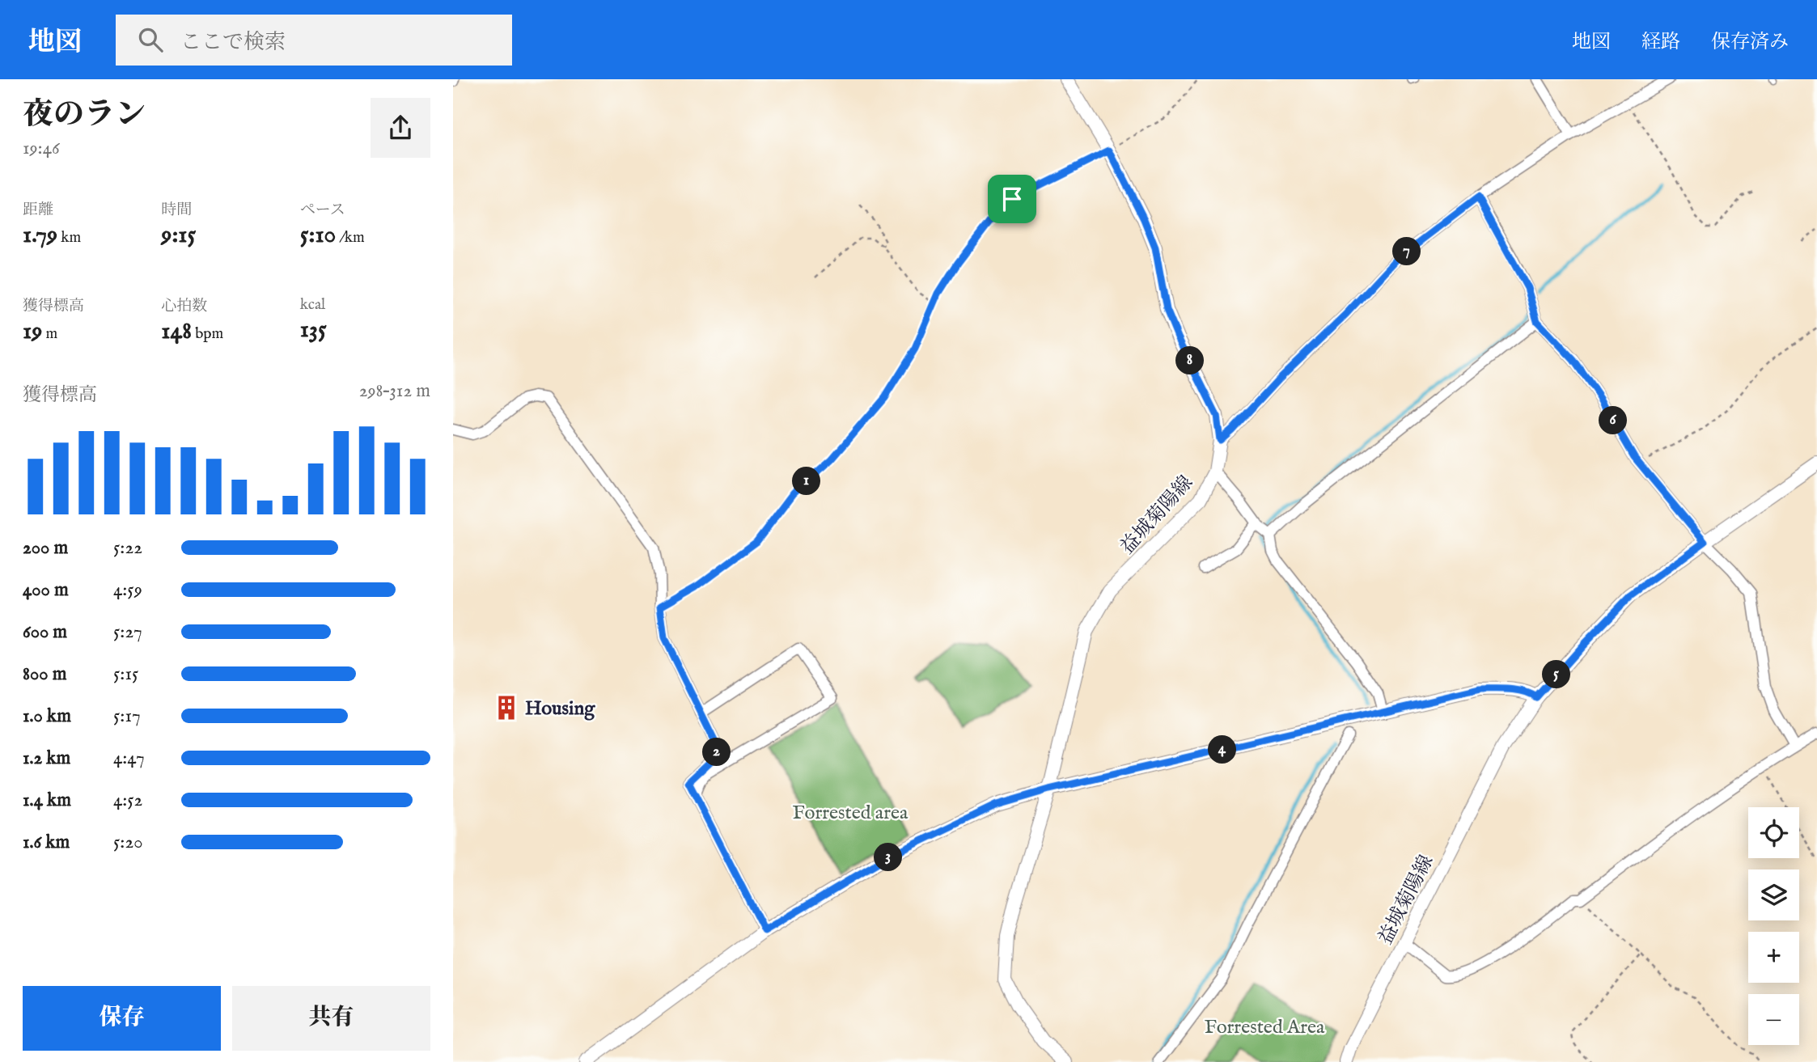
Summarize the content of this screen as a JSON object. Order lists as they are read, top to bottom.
{
  "streets": {
    "main road": ["益城菊陽線"]
  },
  "parks": ["Forrested area", "Forrested Area"],
  "places": {
    "building": ["Housing"]
  },
  "page": {
    "header": "地図",
    "search": "ここで検索",
    "nav": ["地図", "経路", "保存済み"],
    "heading": ["夜のラン", "19:46"],
    "stats": [
      ["距離", "1.79 km"],
      ["時間", "9:15"],
      ["ペース", "5:10 /km"],
      ["獲得標高", "19 m"],
      ["心拍数", "148 bpm"],
      ["kcal", "135"]
    ],
    "pins": [
      "7",
      "8",
      "6",
      "1",
      "5",
      "4",
      "2",
      "3"
    ],
    "chart": ["獲得標高", "298–312 m"],
    "list": [
      {
        "name": "200 m",
        "note": "5:22"
      },
      {
        "name": "400 m",
        "note": "4:59"
      },
      {
        "name": "600 m",
        "note": "5:27"
      },
      {
        "name": "800 m",
        "note": "5:15"
      },
      {
        "name": "1.0 km",
        "note": "5:17"
      },
      {
        "name": "1.2 km",
        "note": "4:47"
      },
      {
        "name": "1.4 km",
        "note": "4:52"
      },
      {
        "name": "1.6 km",
        "note": "5:20"
      }
    ],
    "map_buttons": ["+", "−"],
    "buttons": ["保存", "共有"]
  }
}
